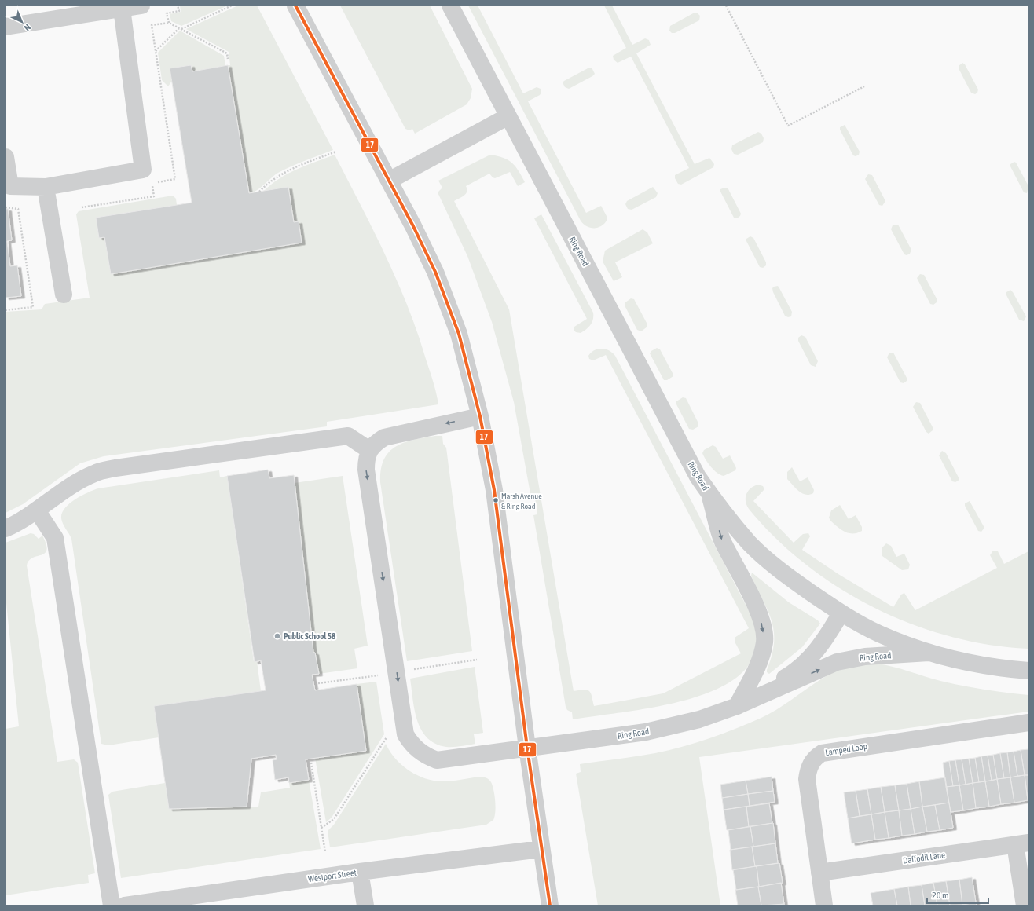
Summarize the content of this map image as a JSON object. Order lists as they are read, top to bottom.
{
  "streets": {
    "street": [
      "Ring Road",
      "Lamped Loop",
      "Daffodil Lane",
      "Westport Street"
    ]
  },
  "crossings": [
    ["Lamped Loop", "Daffodil Lane"]
  ],
  "places": ["Marsh Avenue & Ring Road", "Public School 58"],
  "lines": ["transit line 17"],
  "scale_bar": "20 m",
  "north": "bottom right"
}
